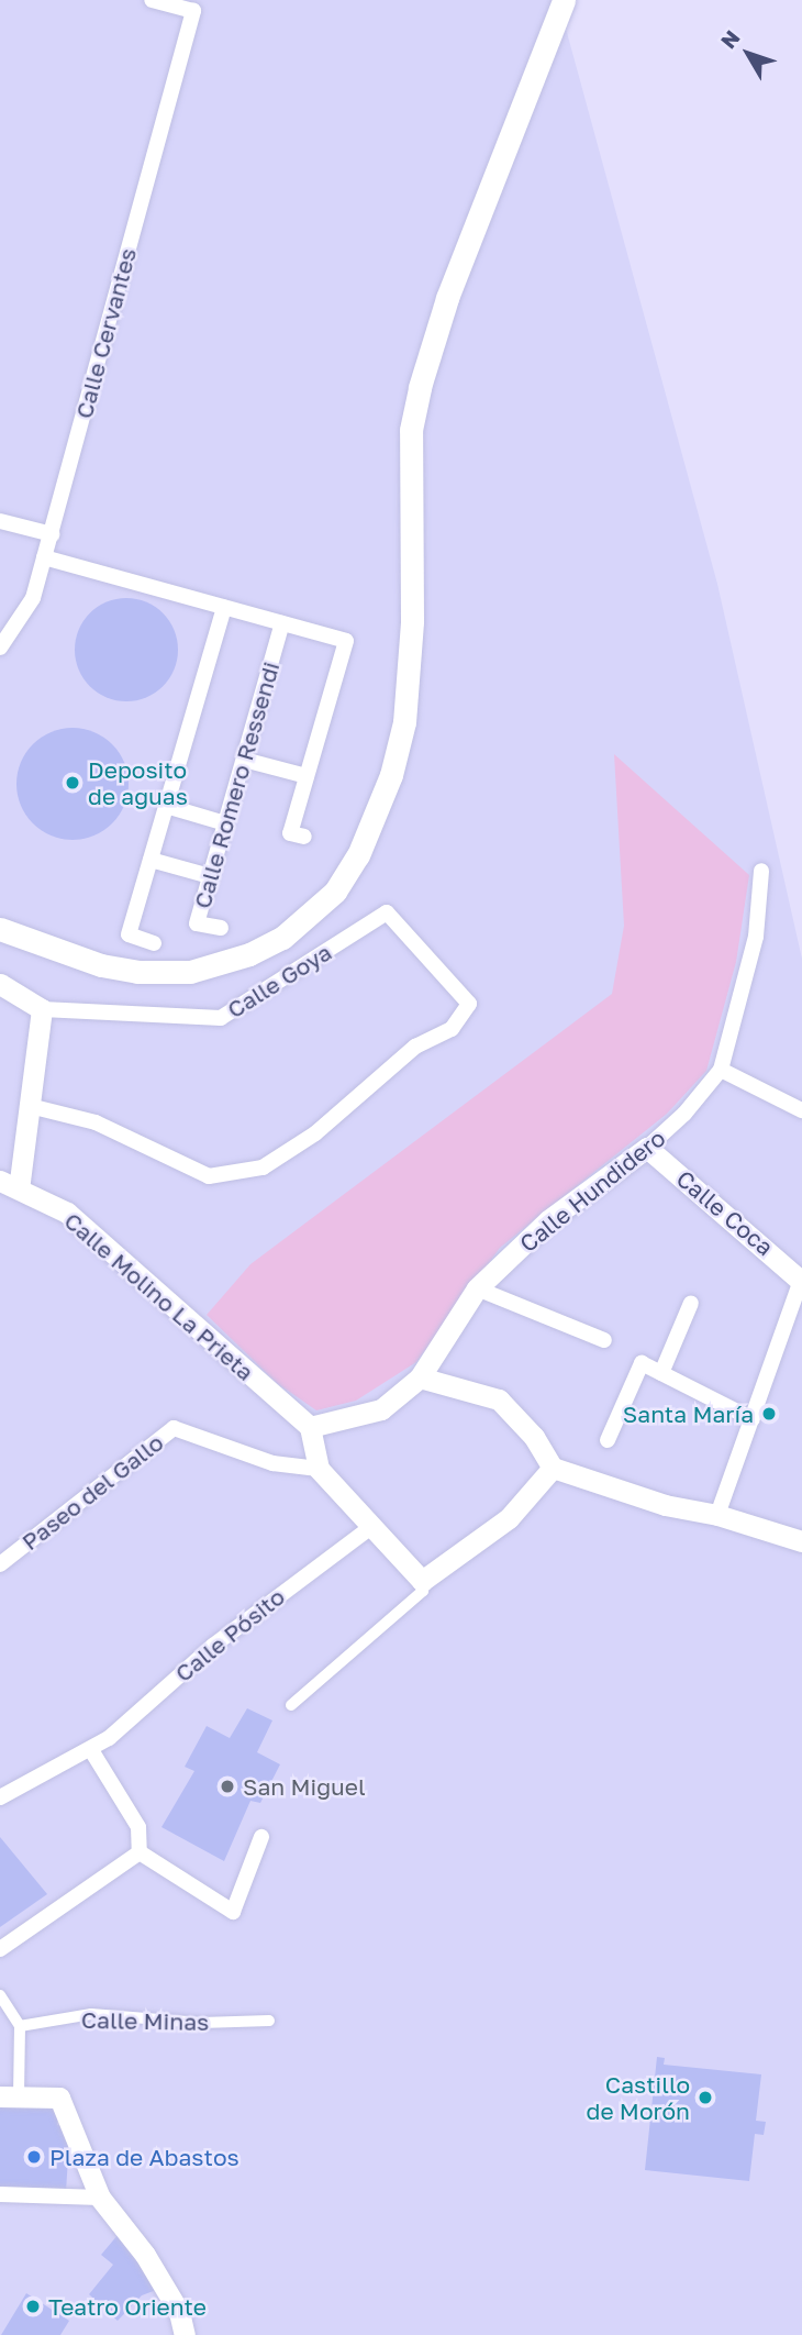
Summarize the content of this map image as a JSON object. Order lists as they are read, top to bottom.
{
  "streets": {
    "street": [
      "Calle Cervantes",
      "Calle Romero Ressendi",
      "Calle Goya",
      "Calle Hundidero",
      "Calle Coca",
      "Calle Molino La Prieta",
      "Paseo del Gallo",
      "Calle Pósito",
      "Calle Minas"
    ]
  },
  "crossings": [
    ["Calle Hundidero", "Calle Coca"],
    ["Calle Hundidero", "Calle Molino La Prieta"]
  ],
  "places": [
    "Deposito de aguas",
    "Santa María",
    "San Miguel",
    "Castillo de Morón",
    "Plaza de Abastos",
    "Teatro Oriente"
  ],
  "north": "top left"
}
